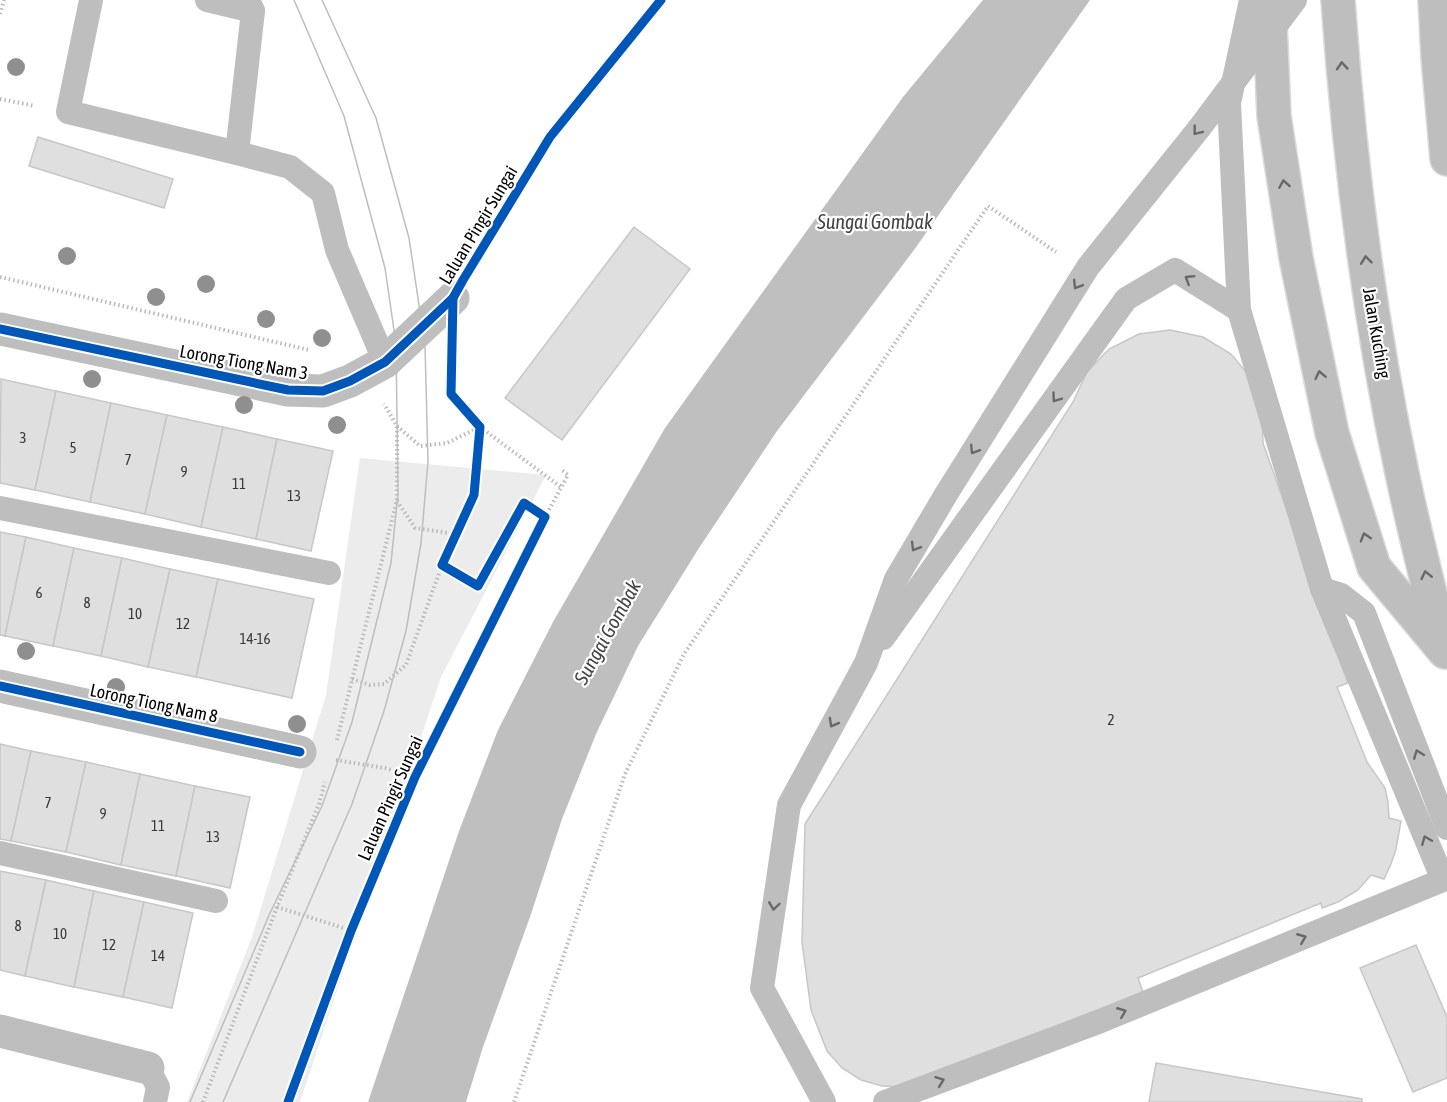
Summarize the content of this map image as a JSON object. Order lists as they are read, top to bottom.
{
  "streets": {
    "main road": ["Jalan Kuching", "Lorong Tiong Nam 3", "Lorong Tiong Nam 8"],
    "cycle path": ["Laluan Pingir Sungai"]
  },
  "crossings": [
    ["Laluan Pingir Sungai", "Lorong Tiong Nam 3"]
  ],
  "water": ["Sungai Gombak"],
  "house_numbers": [
    "3",
    "5",
    "7",
    "9",
    "11",
    "13",
    "6",
    "8",
    "10",
    "12",
    "14-16",
    "2",
    "7",
    "9",
    "11",
    "13",
    "8",
    "10",
    "12",
    "14"
  ]
}
